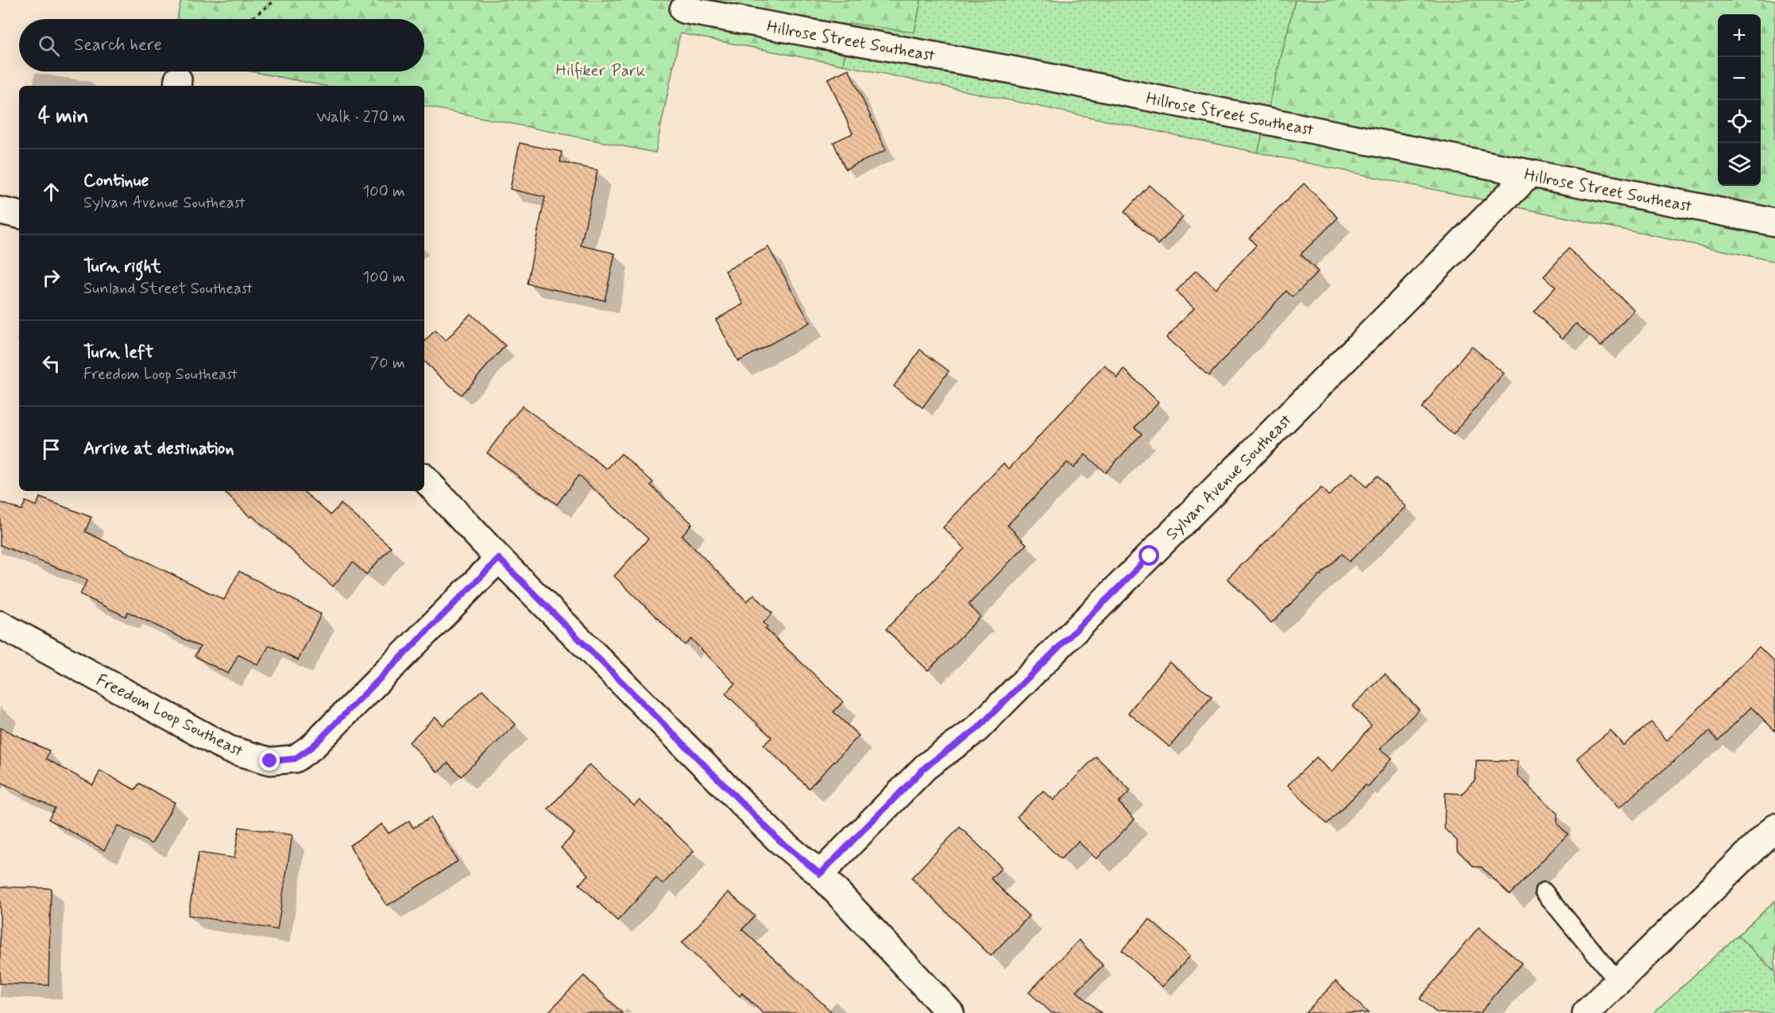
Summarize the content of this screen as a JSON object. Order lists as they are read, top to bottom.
{
  "streets": {
    "street": ["Hillrose Street Southeast", "Sylvan Avenue Southeast", "Freedom Loop Southeast"]
  },
  "crossings": [
    ["Hillrose Street Southeast", "Sylvan Avenue Southeast"]
  ],
  "parks": ["Hilfiker Park"],
  "page": {
    "map_buttons": ["+", "−"],
    "search": "Search here",
    "heading": ["4 min", "Walk · 270 m"],
    "list": [
      ["Continue", "Sylvan Avenue Southeast", "100 m"],
      ["Turn right", "Sunland Street Southeast", "100 m"],
      ["Turn left", "Freedom Loop Southeast", "70 m"],
      "Arrive at destination"
    ]
  }
}
